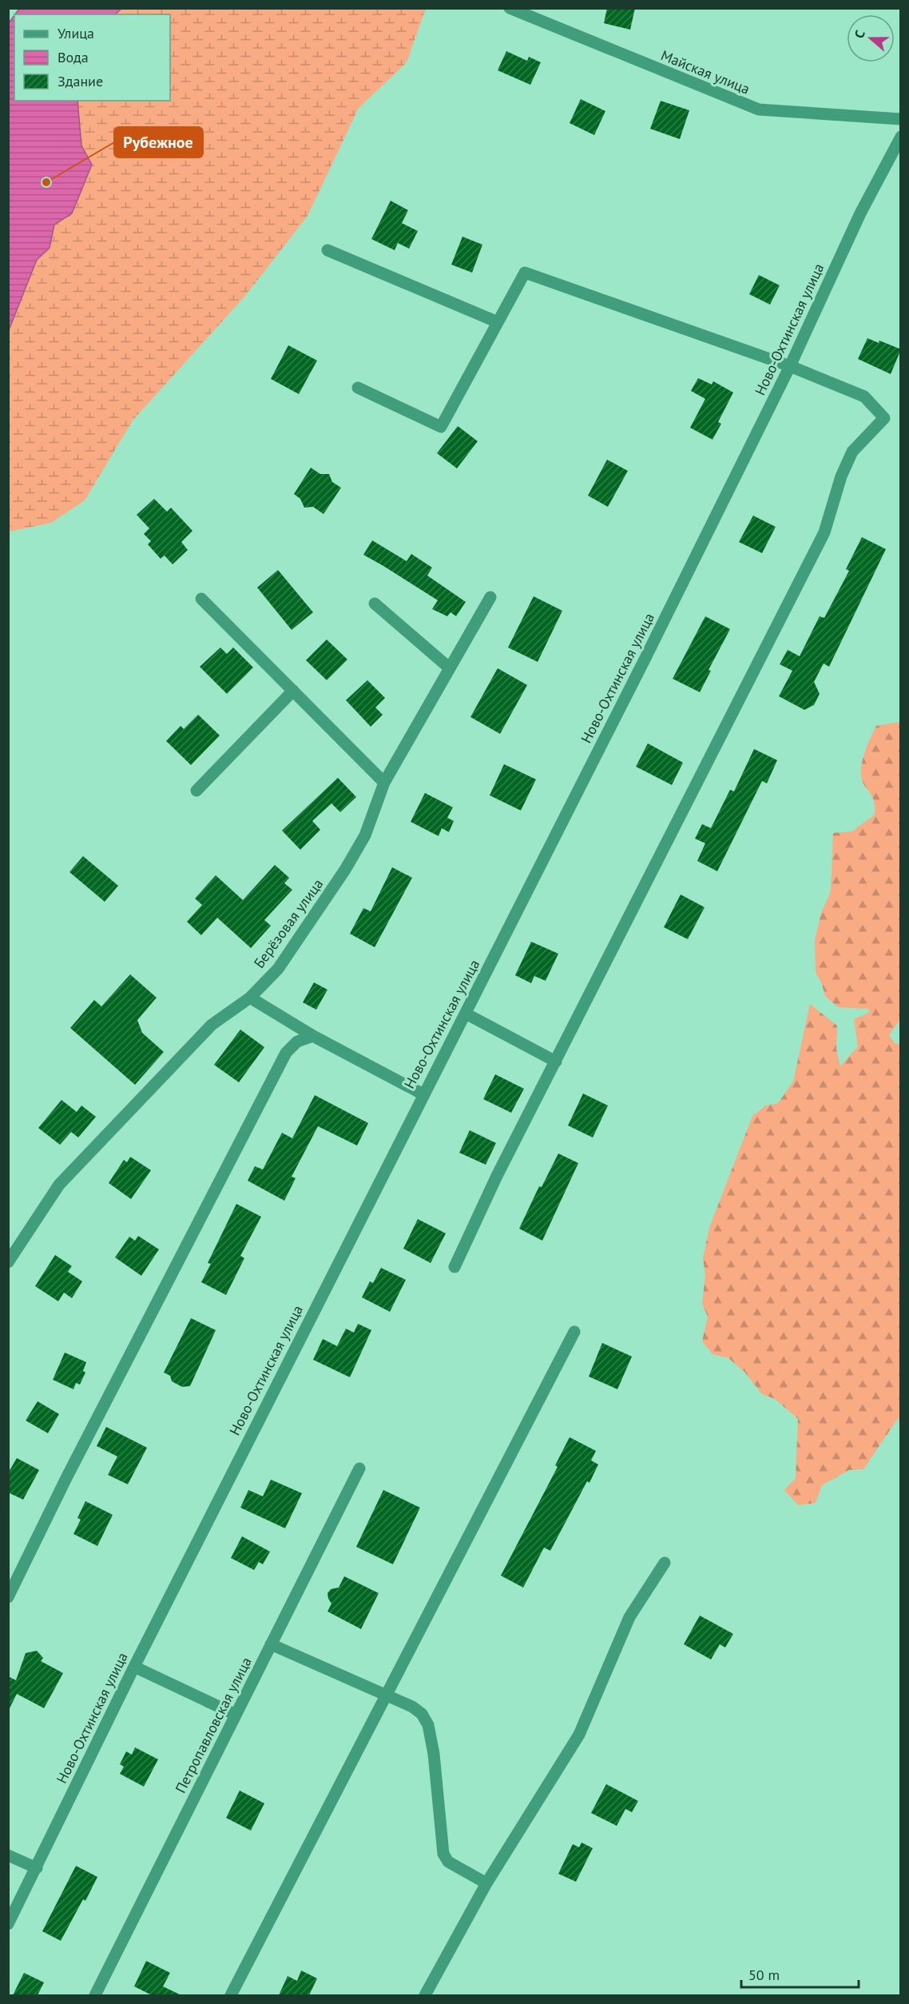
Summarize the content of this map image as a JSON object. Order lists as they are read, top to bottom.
{
  "streets": {
    "street": [
      "Майская улица",
      "Ново-Охтинская улица",
      "Берёзовая улица",
      "Петропавловская улица"
    ]
  },
  "places": ["Рубежное"],
  "legend": ["Улица", "Вода", "Здание"],
  "scale_bar": "50 m",
  "north": "left"
}
